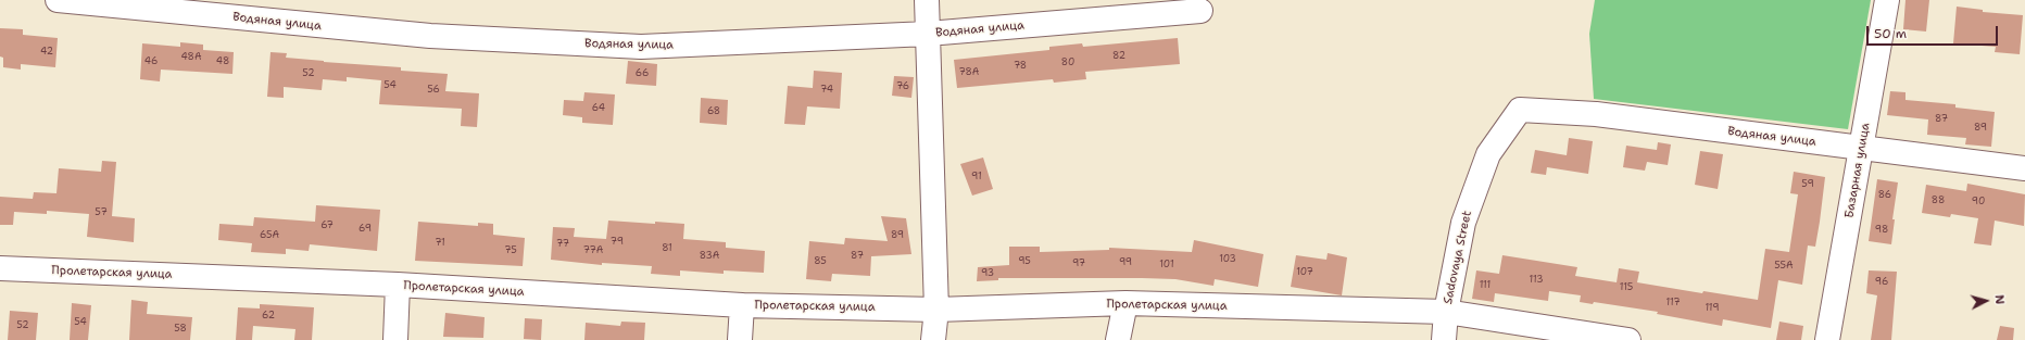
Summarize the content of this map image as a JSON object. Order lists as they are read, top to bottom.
{
  "streets": {
    "street": [
      "Водяная улица",
      "Базарная улица",
      "Sadovaya Street",
      "Пролетарская улица"
    ]
  },
  "crossings": [
    ["Водяная улица", "Базарная улица"],
    ["Водяная улица", "Sadovaya Street"],
    ["Sadovaya Street", "Пролетарская улица"]
  ],
  "house_numbers": [
    "42",
    "82",
    "48А",
    "46",
    "48",
    "80",
    "78",
    "78А",
    "52",
    "66",
    "54",
    "76",
    "56",
    "74",
    "64",
    "68",
    "87",
    "89",
    "91",
    "59",
    "86",
    "88",
    "90",
    "57",
    "67",
    "69",
    "98",
    "65А",
    "89",
    "79",
    "71",
    "77",
    "81",
    "75",
    "77А",
    "83А",
    "87",
    "103",
    "85",
    "95",
    "99",
    "97",
    "101",
    "55А",
    "107",
    "93",
    "113",
    "96",
    "111",
    "115",
    "117",
    "119",
    "62",
    "54",
    "52",
    "58"
  ],
  "scale_bar": "50 m",
  "north": "right"
}
